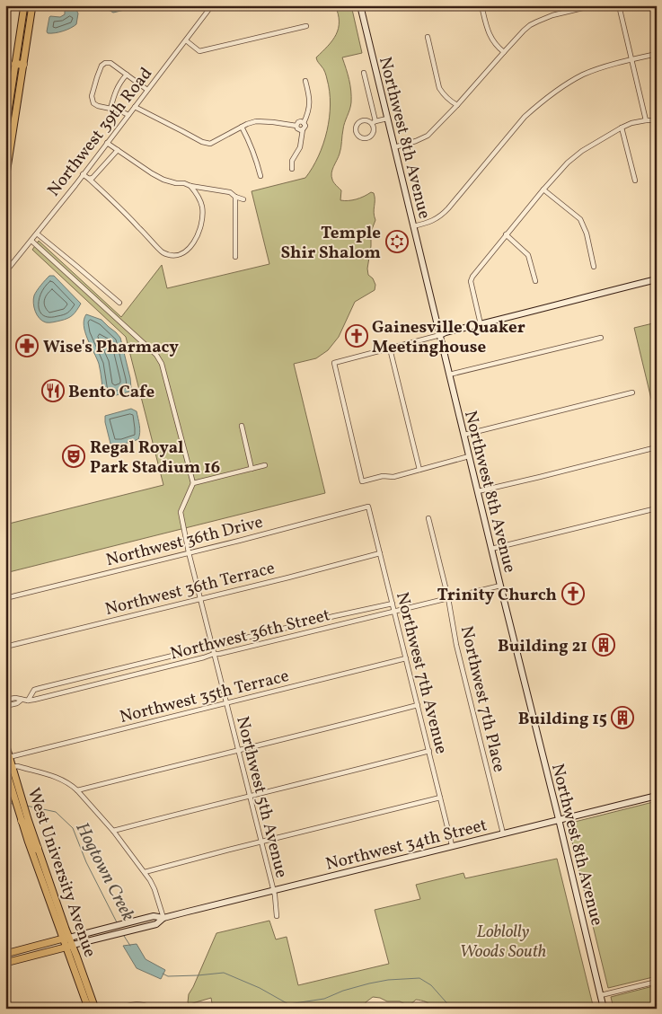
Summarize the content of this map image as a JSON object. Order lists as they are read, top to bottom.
{
  "streets": {
    "main road": ["West University Avenue"],
    "street": [
      "Northwest 39th Road",
      "Northwest 8th Avenue",
      "Northwest 36th Drive",
      "Northwest 36th Terrace",
      "Northwest 36th Street",
      "Northwest 7th Avenue",
      "Northwest 35th Terrace",
      "Northwest 7th Place",
      "Northwest 5th Avenue",
      "Northwest 34th Street"
    ]
  },
  "crossings": [
    ["Northwest 8th Avenue", "Northwest 36th Street"],
    ["Northwest 8th Avenue", "Northwest 34th Street"],
    ["Northwest 36th Drive", "Northwest 7th Avenue"],
    ["Northwest 36th Drive", "Northwest 5th Avenue"],
    ["Northwest 36th Terrace", "Northwest 7th Avenue"],
    ["Northwest 36th Terrace", "Northwest 5th Avenue"],
    ["Northwest 36th Street", "Northwest 7th Avenue"],
    ["Northwest 36th Street", "Northwest 7th Place"],
    ["Northwest 36th Street", "Northwest 5th Avenue"],
    ["Northwest 7th Avenue", "Northwest 35th Terrace"],
    ["Northwest 7th Avenue", "Northwest 34th Street"],
    ["Northwest 35th Terrace", "Northwest 5th Avenue"],
    ["Northwest 35th Terrace", "West University Avenue"],
    ["Northwest 7th Place", "Northwest 34th Street"],
    ["Northwest 5th Avenue", "Northwest 34th Street"],
    ["Northwest 34th Street", "West University Avenue"]
  ],
  "water": ["Hogtown Creek"],
  "parks": ["Loblolly Woods South"],
  "places": {
    "synagogue": ["Temple Shir Shalom"],
    "church": ["Gainesville Quaker Meetinghouse", "Trinity Church"],
    "pharmacy": ["Wise's Pharmacy"],
    "restaurant": ["Bento Cafe"],
    "theatre": ["Regal Royal Park Stadium 16"],
    "building": ["Building 21", "Building 15"]
  }
}
